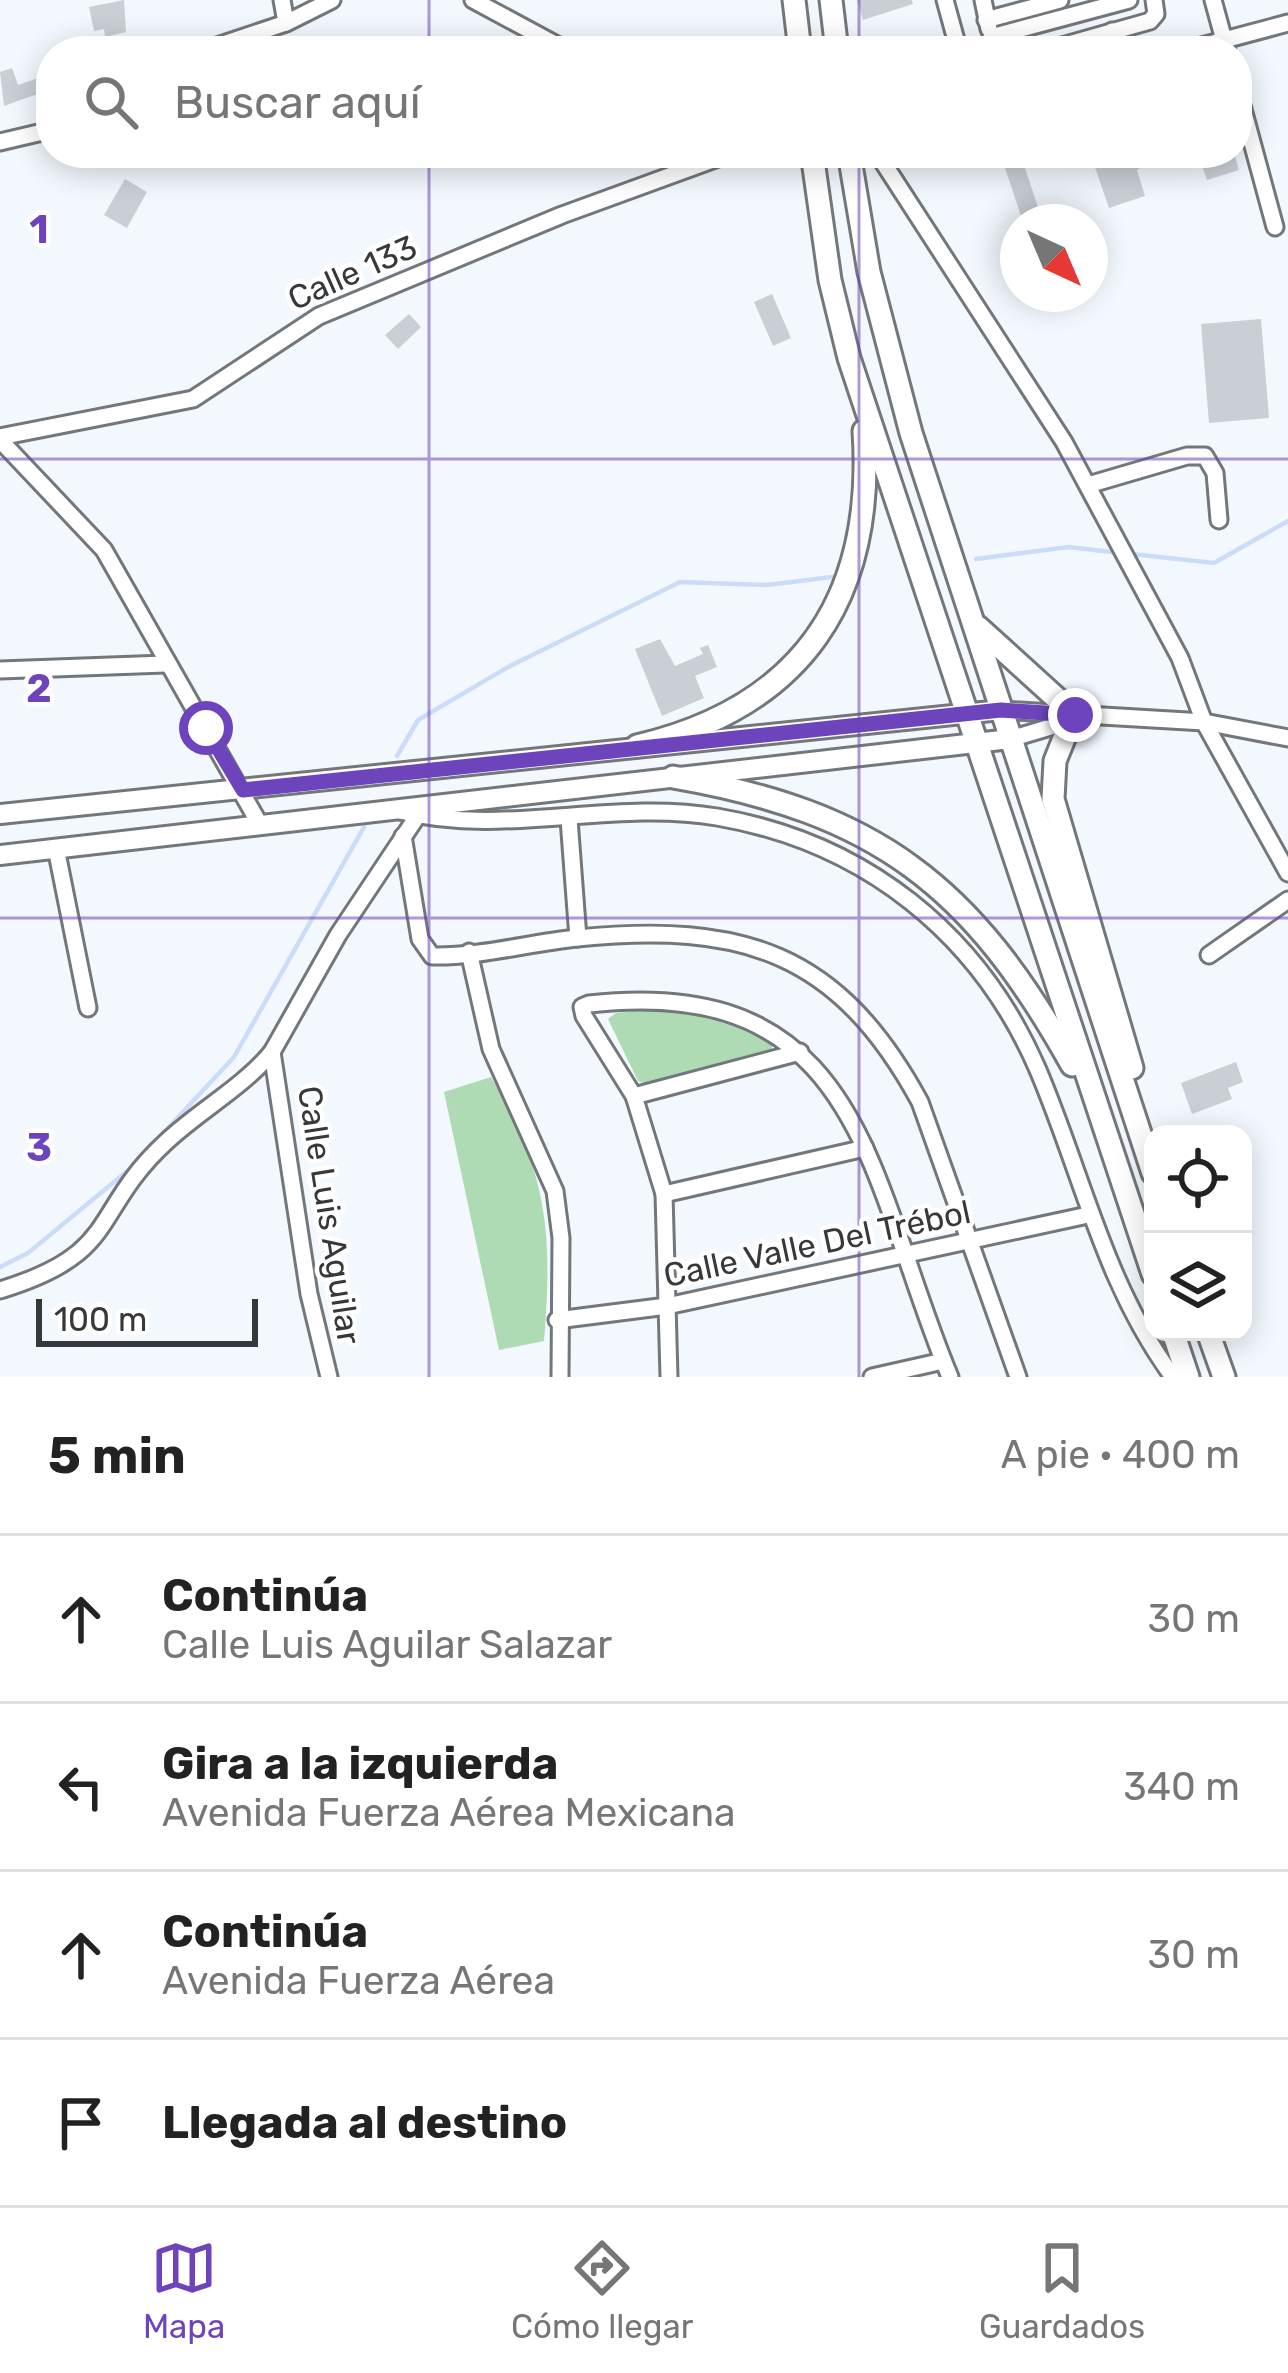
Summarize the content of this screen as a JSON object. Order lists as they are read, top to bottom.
{
  "streets": {
    "street": ["Calle 133", "Calle Luis Aguilar", "Calle Valle Del Trébol"]
  },
  "scale_bar": "100 m",
  "north": "bottom right",
  "page": {
    "search": "Buscar aquí",
    "scale": "100 m",
    "heading": ["5 min", "A pie · 400 m"],
    "list": [
      ["Continúa", "Calle Luis Aguilar Salazar", "30 m"],
      ["Gira a la izquierda", "Avenida Fuerza Aérea Mexicana", "340 m"],
      ["Continúa", "Avenida Fuerza Aérea", "30 m"],
      "Llegada al destino"
    ],
    "nav": ["Mapa", "Cómo llegar", "Guardados"]
  },
  "grid": {
    "rows": ["1", "2", "3"]
  }
}
